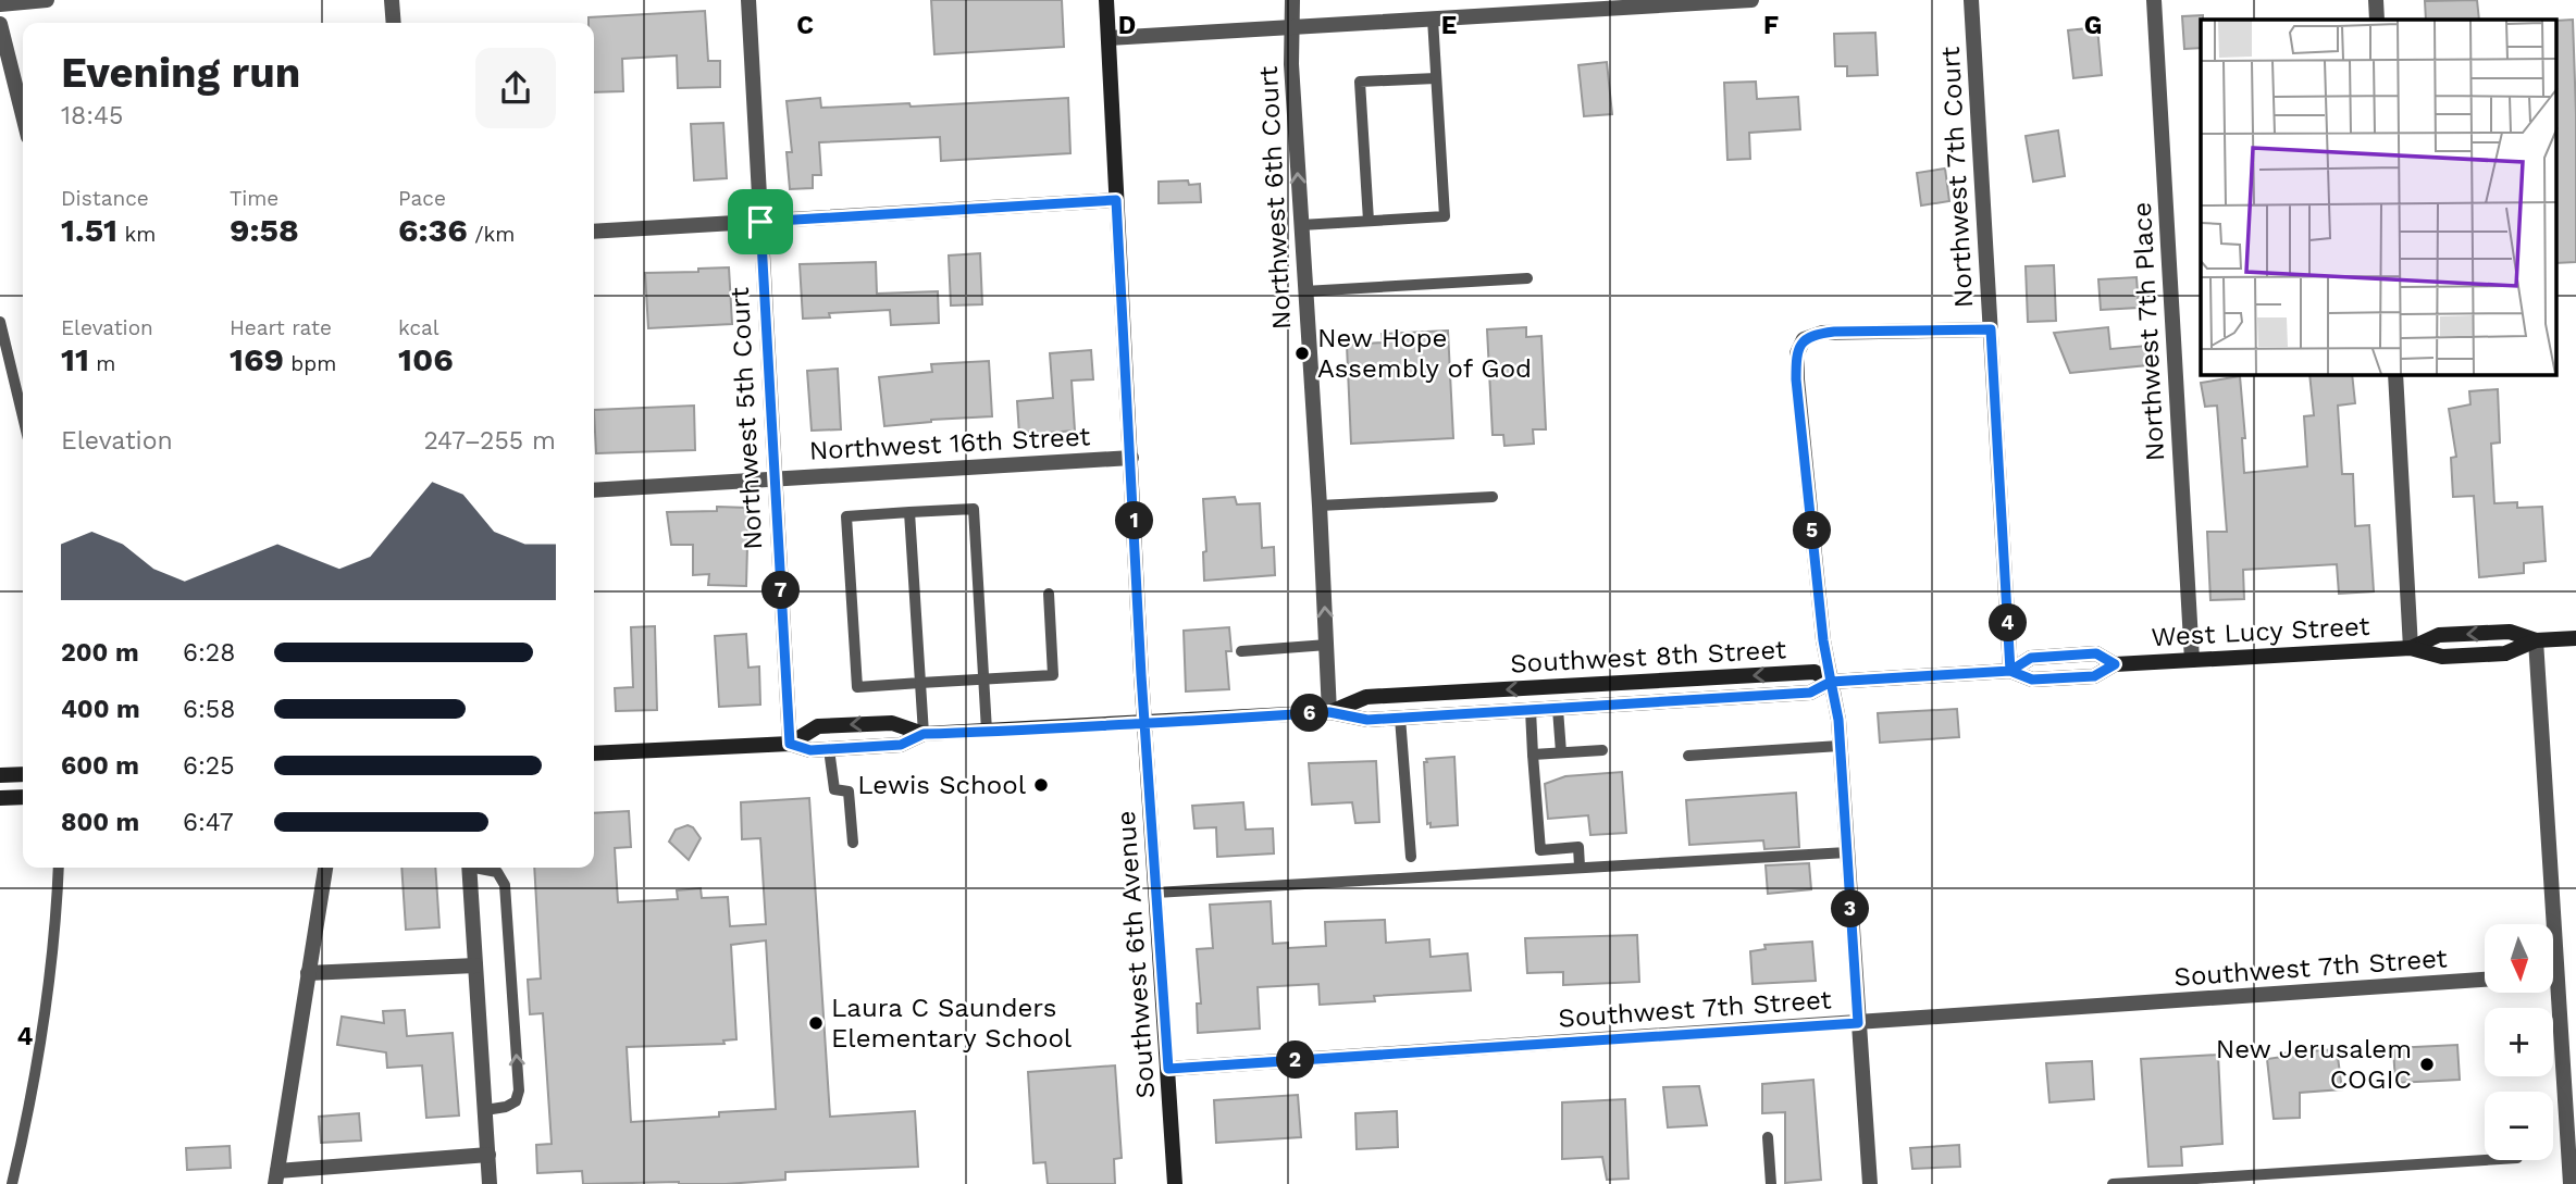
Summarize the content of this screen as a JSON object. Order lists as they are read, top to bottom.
{
  "streets": {
    "street": [
      "Northwest 7th Court",
      "Northwest 6th Court",
      "Northwest 7th Place",
      "Northwest 5th Court",
      "Northwest 16th Street",
      "West Lucy Street",
      "Southwest 8th Street",
      "Southwest 6th Avenue",
      "Southwest 7th Street"
    ]
  },
  "crossings": [
    ["Northwest 7th Court", "West Lucy Street"],
    ["Northwest 6th Court", "Southwest 8th Street"],
    ["Northwest 7th Place", "West Lucy Street"],
    ["Northwest 5th Court", "Northwest 16th Street"],
    ["Northwest 5th Court", "Southwest 8th Street"],
    ["Northwest 16th Street", "Southwest 6th Avenue"],
    ["West Lucy Street", "Southwest 8th Street"],
    ["Southwest 8th Street", "Southwest 6th Avenue"],
    ["Southwest 6th Avenue", "Southwest 7th Street"]
  ],
  "one_way": ["Northwest 6th Court"],
  "places": [
    "New Hope Assembly of God",
    "Lewis School",
    "Laura C Saunders Elementary School",
    "New Jerusalem COGIC"
  ],
  "north": "bottom",
  "page": {
    "heading": ["Evening run", "18:45"],
    "stats": [
      ["Distance", "1.51 km"],
      ["Time", "9:58"],
      ["Pace", "6:36 /km"],
      ["Elevation", "11 m"],
      ["Heart rate", "169 bpm"],
      ["kcal", "106"]
    ],
    "chart": ["Elevation", "247–255 m"],
    "pins": [
      "1",
      "5",
      "7",
      "4",
      "6",
      "3",
      "2"
    ],
    "list": [
      {
        "name": "200 m",
        "note": "6:28"
      },
      {
        "name": "400 m",
        "note": "6:58"
      },
      {
        "name": "600 m",
        "note": "6:25"
      },
      {
        "name": "800 m",
        "note": "6:47"
      }
    ],
    "map_buttons": ["+", "−"]
  },
  "grid": {
    "columns": [
      "C",
      "D",
      "E",
      "F",
      "G"
    ],
    "rows": ["4"]
  }
}
